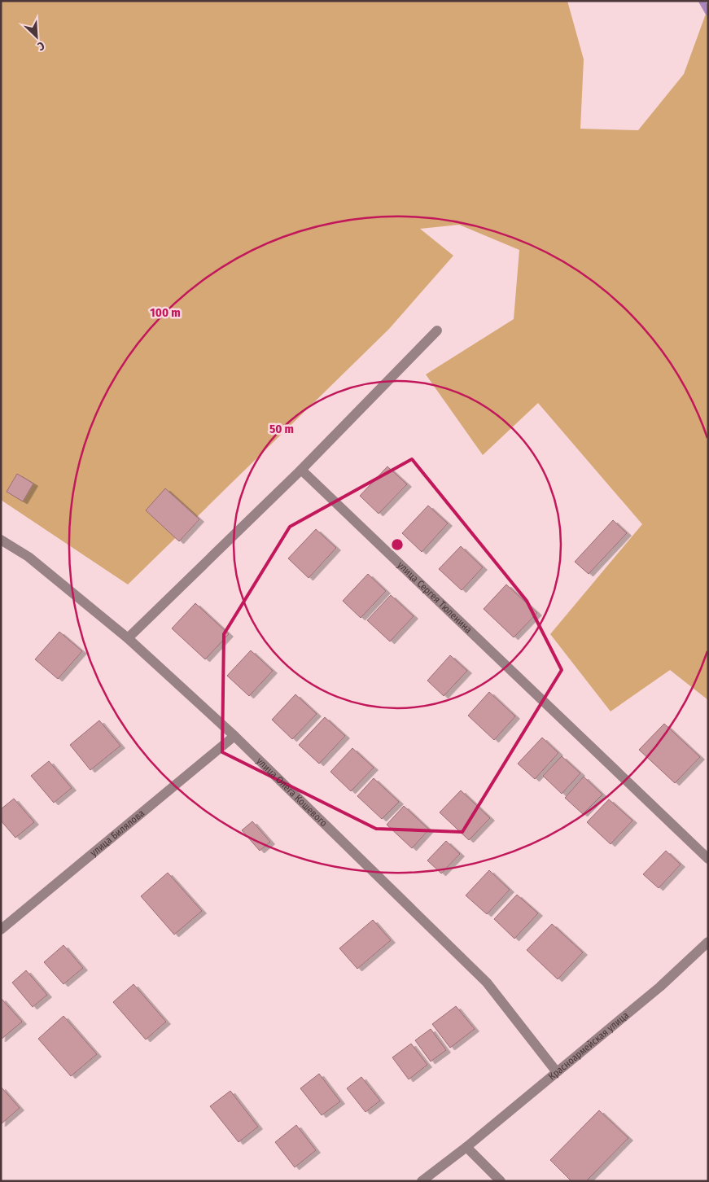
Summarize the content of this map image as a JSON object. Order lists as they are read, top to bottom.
{
  "streets": {
    "street": [
      "улица Сергея Тюленина",
      "улица Олега Кошевого",
      "улица Билялова",
      "Красноармейская улица"
    ]
  },
  "crossings": [
    ["улица Олега Кошевого", "улица Билялова"],
    ["улица Олега Кошевого", "Красноармейская улица"]
  ],
  "north": "bottom right",
  "rings": ["100 m", "50 m"]
}
